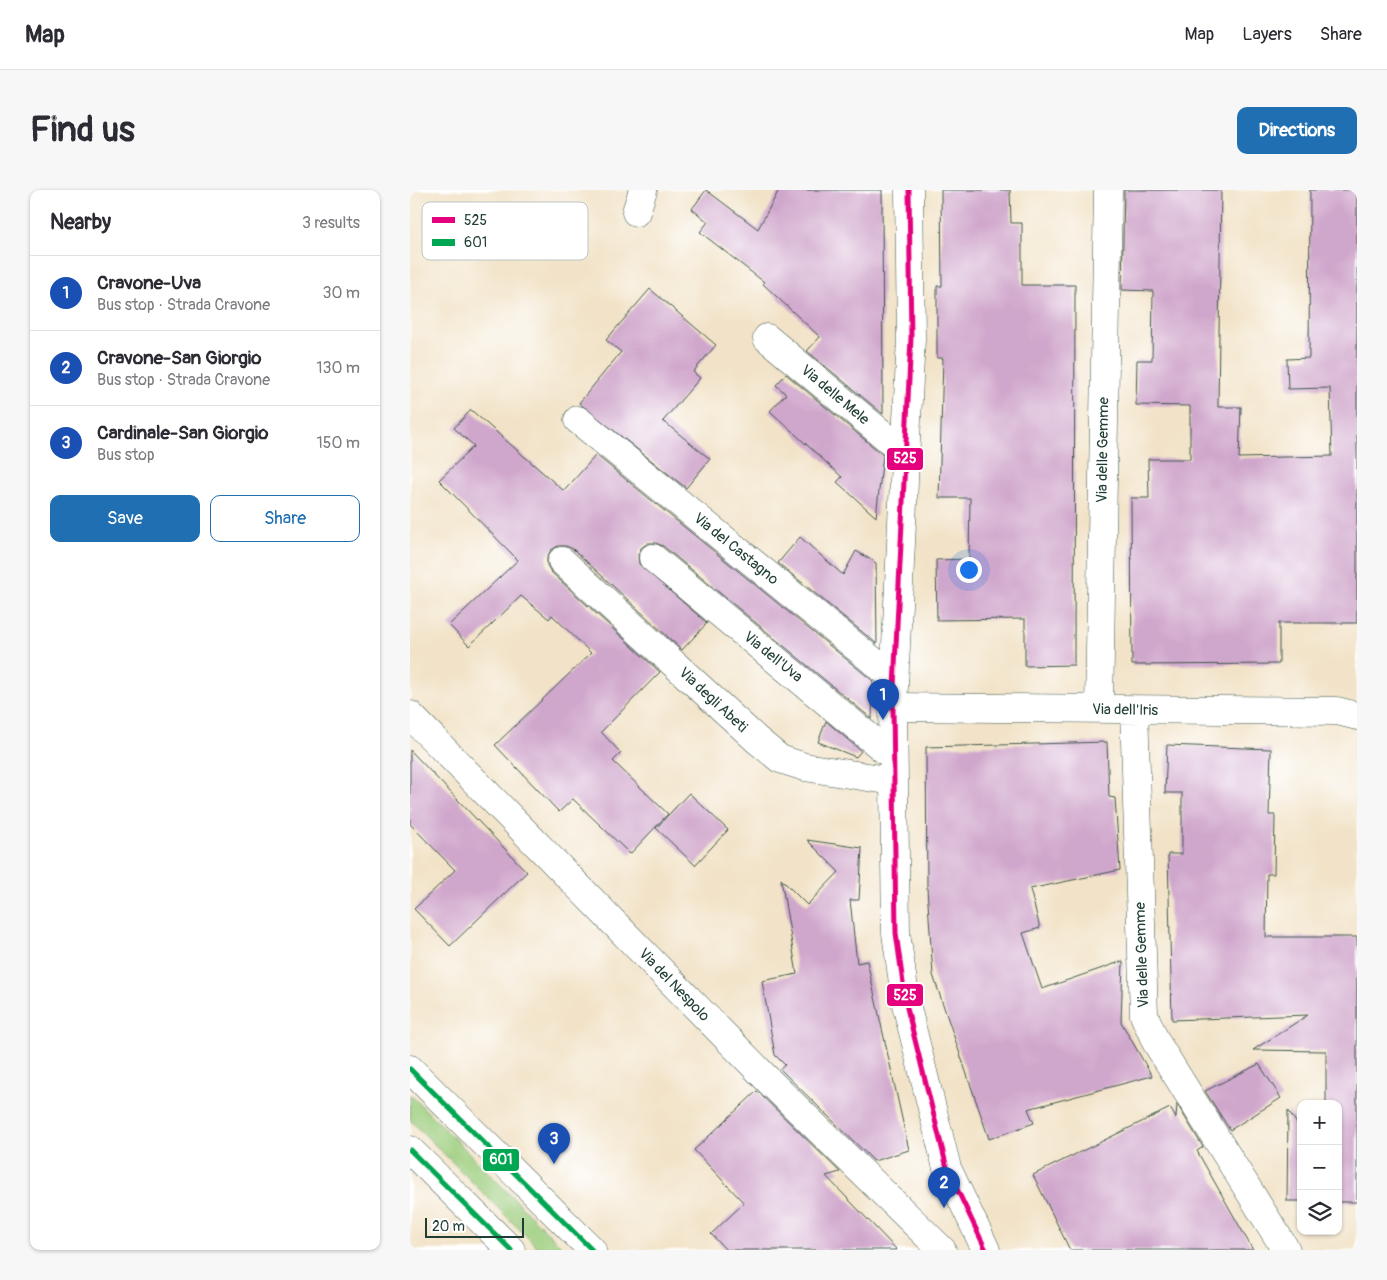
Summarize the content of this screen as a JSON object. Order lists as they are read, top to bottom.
{
  "streets": {
    "street": [
      "Via delle Mele",
      "Via delle Gemme",
      "Via del Castagno",
      "Via dell'Uva",
      "Via degli Abeti",
      "Via dell'Iris",
      "Via del Nespolo"
    ]
  },
  "crossings": [
    ["Via delle Gemme", "Via dell'Iris"],
    ["Via dell'Uva", "Via degli Abeti"]
  ],
  "lines": ["transit line 525", "transit line 601"],
  "legend": ["525", "601"],
  "scale_bar": "20 m",
  "page": {
    "header": "Map",
    "nav": ["Map", "Layers", "Share"],
    "buttons": [
      "Directions",
      ["Save", "Share"]
    ],
    "title": "Find us",
    "heading": ["Nearby", "3 results"],
    "list": [
      {
        "mark": "1",
        "name": "Cravone-Uva",
        "note": "Bus stop · Strada Cravone",
        "value": "30 m"
      },
      {
        "mark": "2",
        "name": "Cravone-San Giorgio",
        "note": "Bus stop · Strada Cravone",
        "value": "130 m"
      },
      {
        "mark": "3",
        "name": "Cardinale-San Giorgio",
        "note": "Bus stop",
        "value": "150 m"
      }
    ],
    "pins": ["1", "3", "2"],
    "map_buttons": ["+", "−"],
    "scale": "20 m"
  }
}
